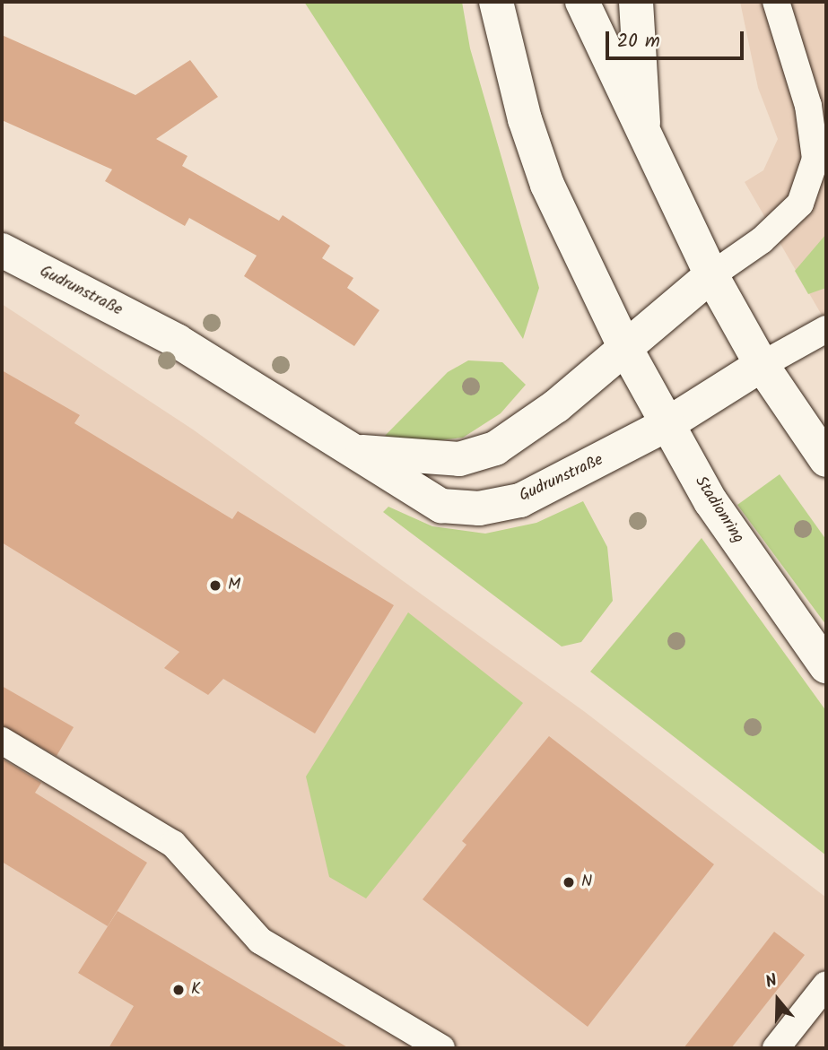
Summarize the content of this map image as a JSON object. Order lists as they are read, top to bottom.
{
  "streets": {
    "main road": ["Gudrunstraße", "Stadionring"]
  },
  "crossings": [
    ["Gudrunstraße", "Stadionring"]
  ],
  "places": ["M", "N", "K"],
  "scale_bar": "20 m",
  "north": "top"
}
